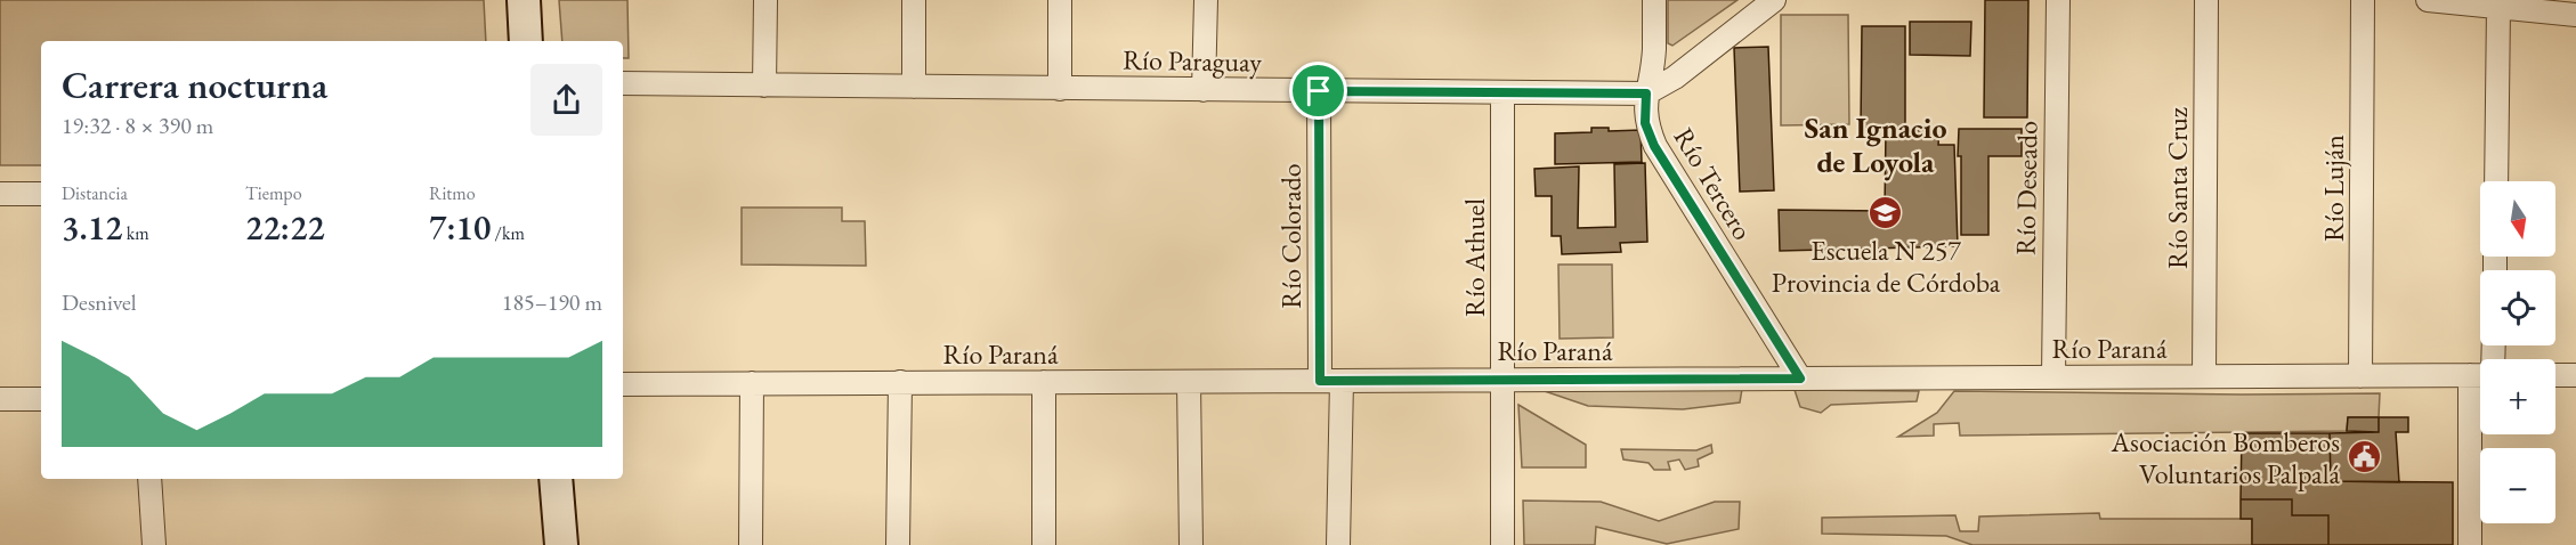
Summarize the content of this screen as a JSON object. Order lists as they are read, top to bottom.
{
  "streets": {
    "street": [
      "Río Paraguay",
      "Río Tercero",
      "Río Deseado",
      "Río Santa Cruz",
      "Río Luján",
      "Río Colorado",
      "Río Athuel",
      "Río Paraná"
    ]
  },
  "crossings": [
    ["Río Paraguay", "Río Tercero"],
    ["Río Paraguay", "Río Colorado"],
    ["Río Paraguay", "Río Athuel"],
    ["Río Tercero", "Río Paraná"],
    ["Río Deseado", "Río Paraná"],
    ["Río Santa Cruz", "Río Paraná"],
    ["Río Luján", "Río Paraná"],
    ["Río Colorado", "Río Paraná"],
    ["Río Athuel", "Río Paraná"]
  ],
  "districts": ["San Ignacio de Loyola"],
  "places": {
    "school or university": ["Escuela N 257 Provincia de Córdoba"],
    "public building": ["Asociación Bomberos Voluntarios Palpalá"]
  },
  "north": "bottom",
  "page": {
    "heading": ["Carrera nocturna", "19:32 · 8 × 390 m"],
    "stats": [
      ["Distancia", "3.12 km"],
      ["Tiempo", "22:22"],
      ["Ritmo", "7:10 /km"]
    ],
    "map_buttons": ["+", "−"],
    "chart": ["Desnivel", "185–190 m"]
  }
}
